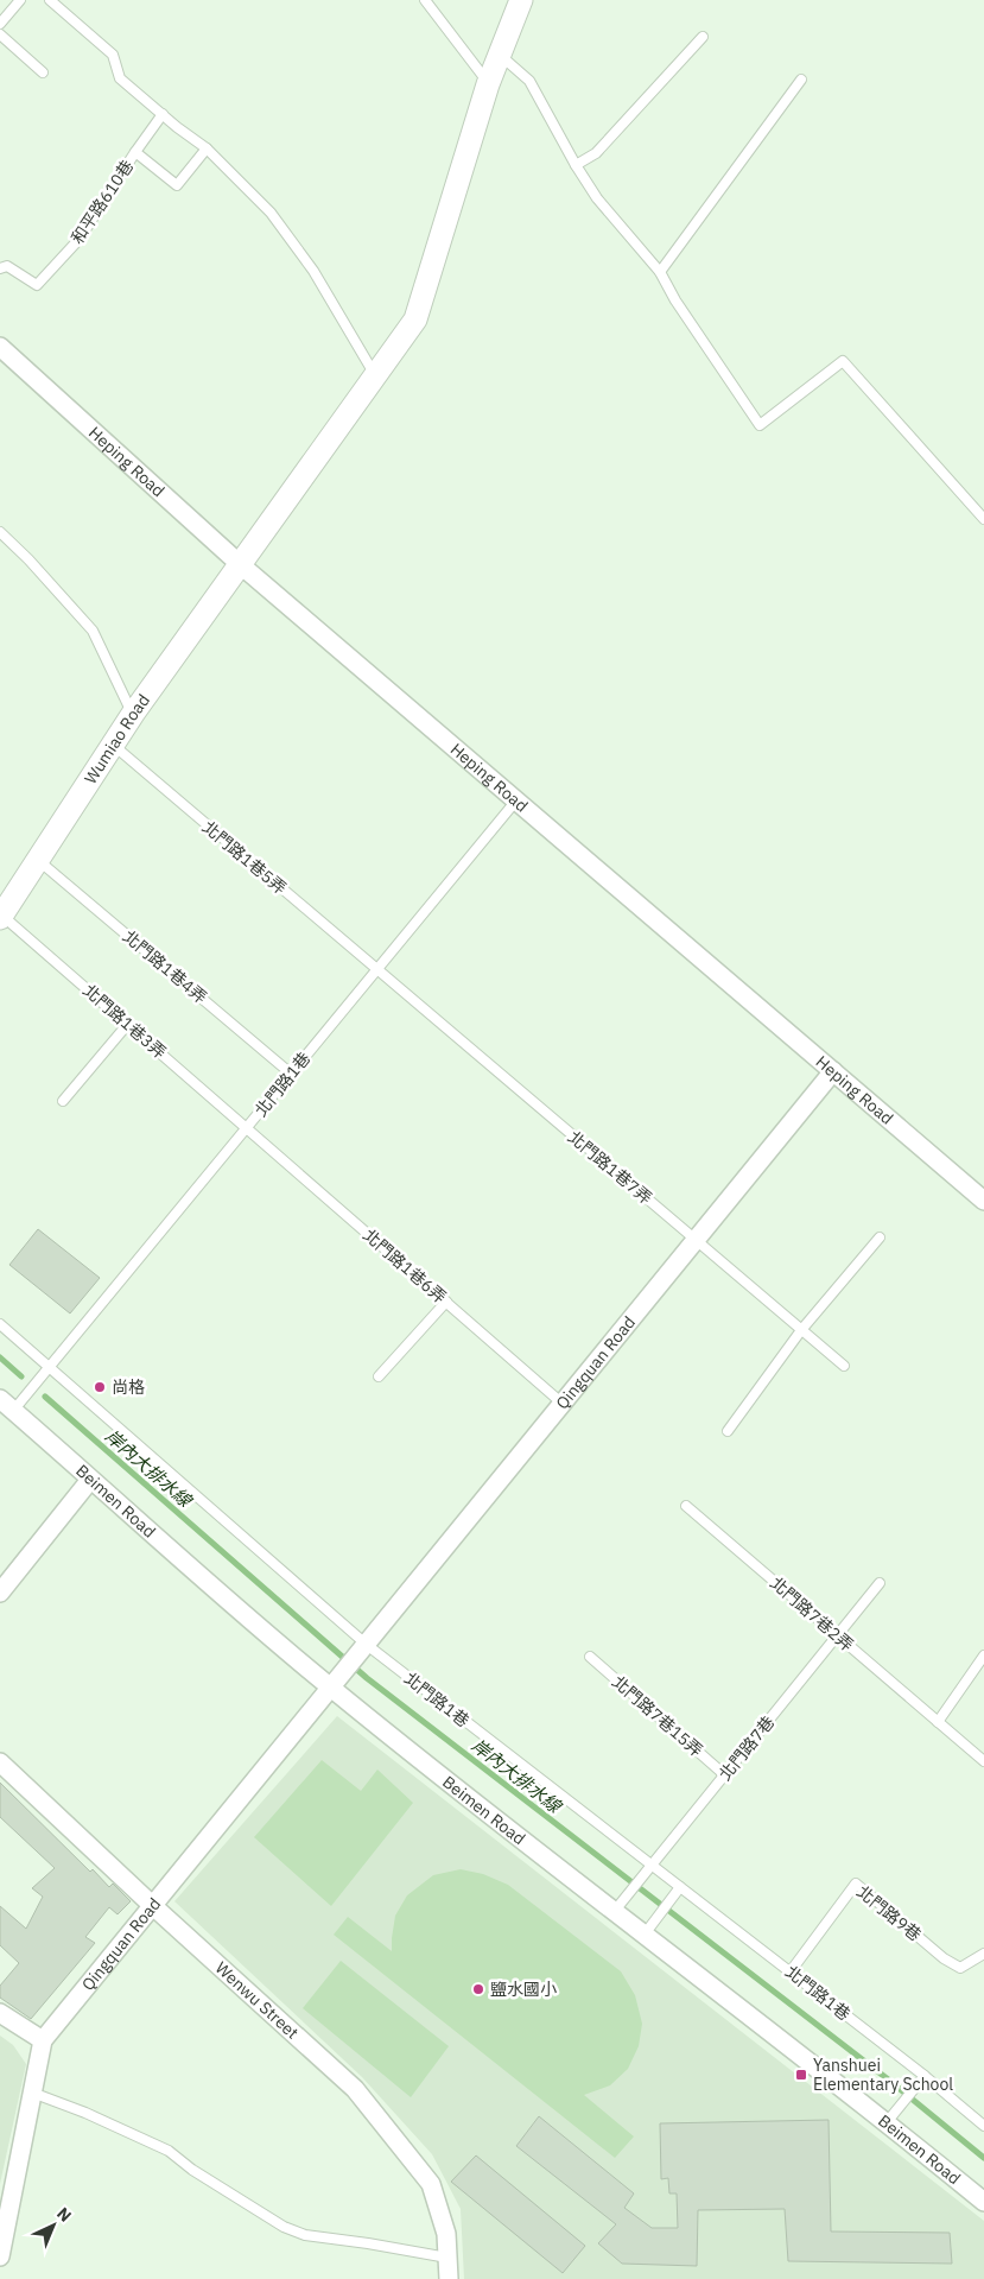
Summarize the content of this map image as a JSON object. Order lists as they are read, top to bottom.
{
  "streets": {
    "street": [
      "Heping Road",
      "Wumiao Road",
      "Qingquan Road",
      "Beimen Road",
      "Wenwu Street"
    ],
    "lane": [
      "和平路610巷",
      "北門路1巷5弄",
      "北門路1巷4弄",
      "北門路1巷3弄",
      "北門路1巷",
      "北門路1巷7弄",
      "北門路1巷6弄",
      "北門路7巷2弄",
      "北門路7巷15弄",
      "北門路7巷",
      "北門路9巷"
    ]
  },
  "crossings": [
    ["Heping Road", "Wumiao Road"],
    ["Heping Road", "北門路1巷"],
    ["Heping Road", "Qingquan Road"],
    ["Wumiao Road", "北門路1巷5弄"],
    ["Wumiao Road", "北門路1巷4弄"],
    ["Wumiao Road", "北門路1巷3弄"],
    ["北門路1巷5弄", "北門路1巷"],
    ["北門路1巷5弄", "北門路1巷7弄"],
    ["北門路1巷4弄", "北門路1巷"],
    ["北門路1巷3弄", "北門路1巷"],
    ["北門路1巷3弄", "北門路1巷6弄"],
    ["北門路1巷", "北門路1巷7弄"],
    ["北門路1巷", "北門路1巷6弄"],
    ["北門路1巷", "Qingquan Road"],
    ["北門路1巷", "Beimen Road"],
    ["北門路1巷", "北門路7巷"],
    ["北門路1巷", "北門路9巷"],
    ["北門路1巷7弄", "Qingquan Road"],
    ["北門路1巷6弄", "Qingquan Road"],
    ["Qingquan Road", "Beimen Road"],
    ["Qingquan Road", "Wenwu Street"],
    ["Beimen Road", "北門路7巷"],
    ["北門路7巷2弄", "北門路7巷"],
    ["北門路7巷15弄", "北門路7巷"]
  ],
  "water": ["岸內大排水線"],
  "places": {
    "other": ["尚格", "鹽水國小"],
    "transit": ["Yanshuei Elementary School"]
  },
  "north": "top right"
}
